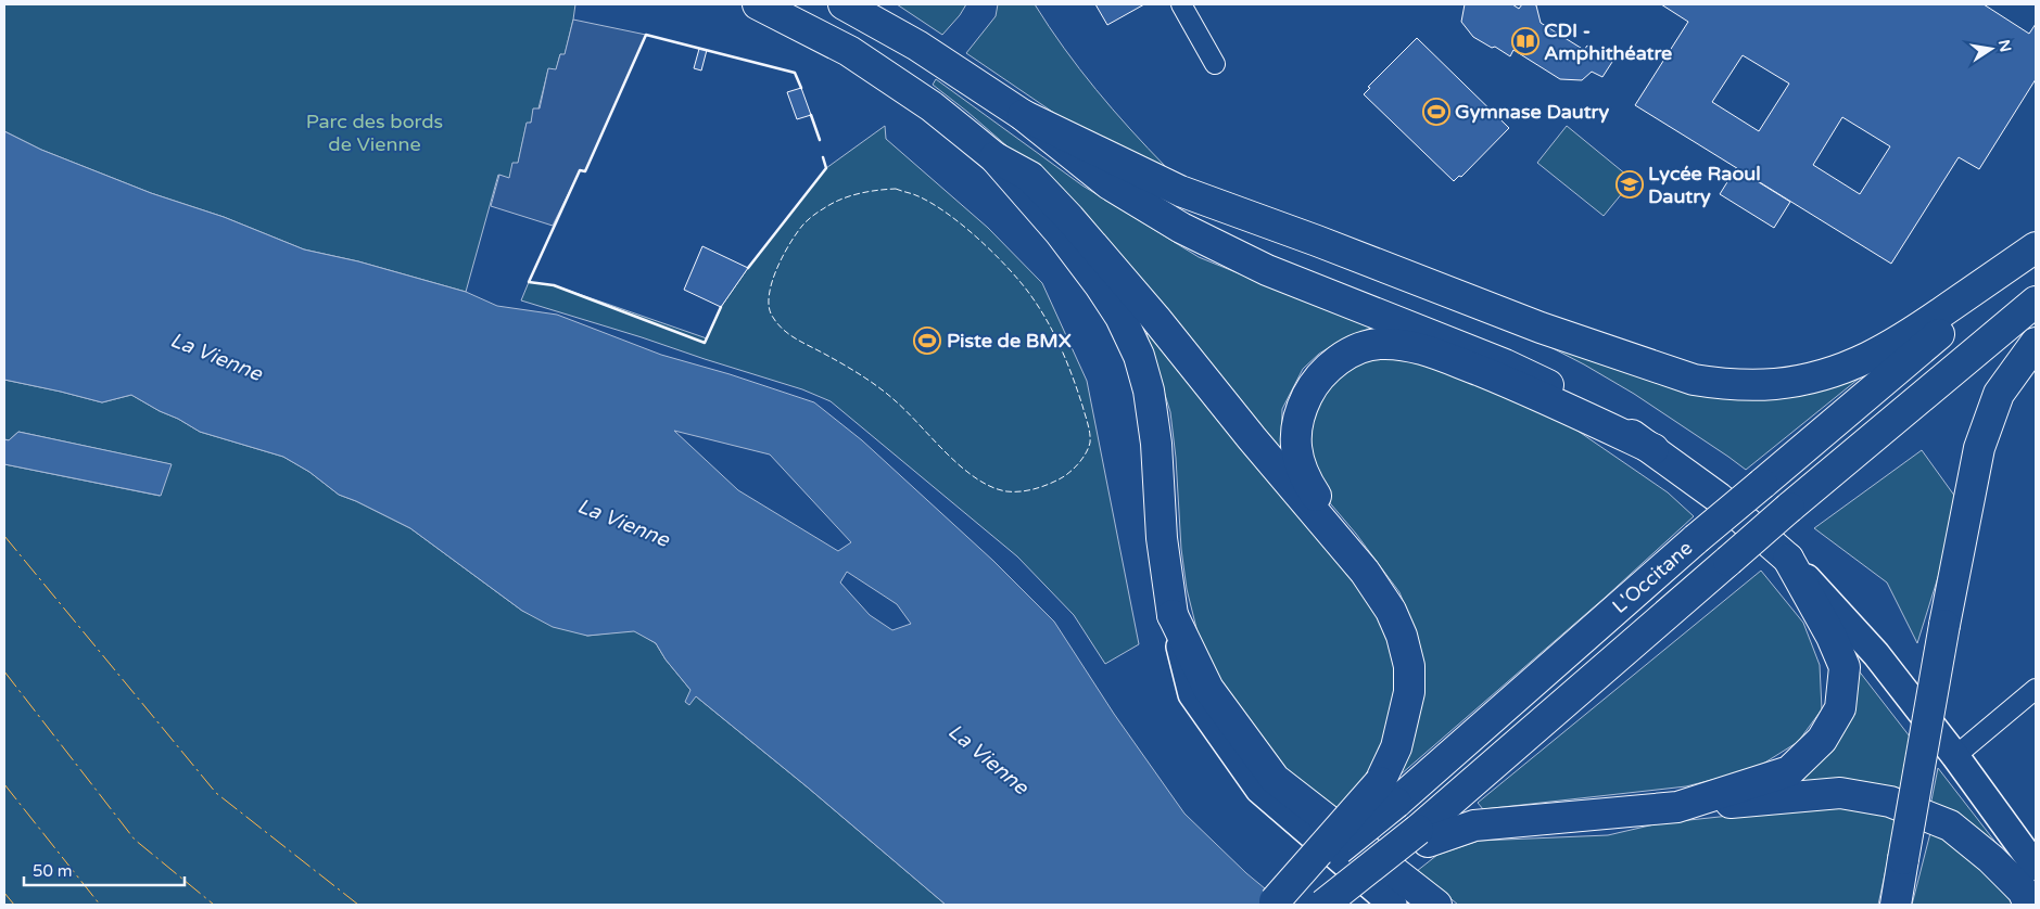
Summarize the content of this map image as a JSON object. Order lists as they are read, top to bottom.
{
  "streets": {
    "main road": ["L'Occitane"]
  },
  "water": ["La Vienne"],
  "parks": ["Parc des bords de Vienne"],
  "places": {
    "library": ["CDI - Amphithéatre"],
    "sports": ["Gymnase Dautry", "Piste de BMX"],
    "school or university": ["Lycée Raoul Dautry"]
  },
  "scale_bar": "50 m",
  "north": "right"
}
